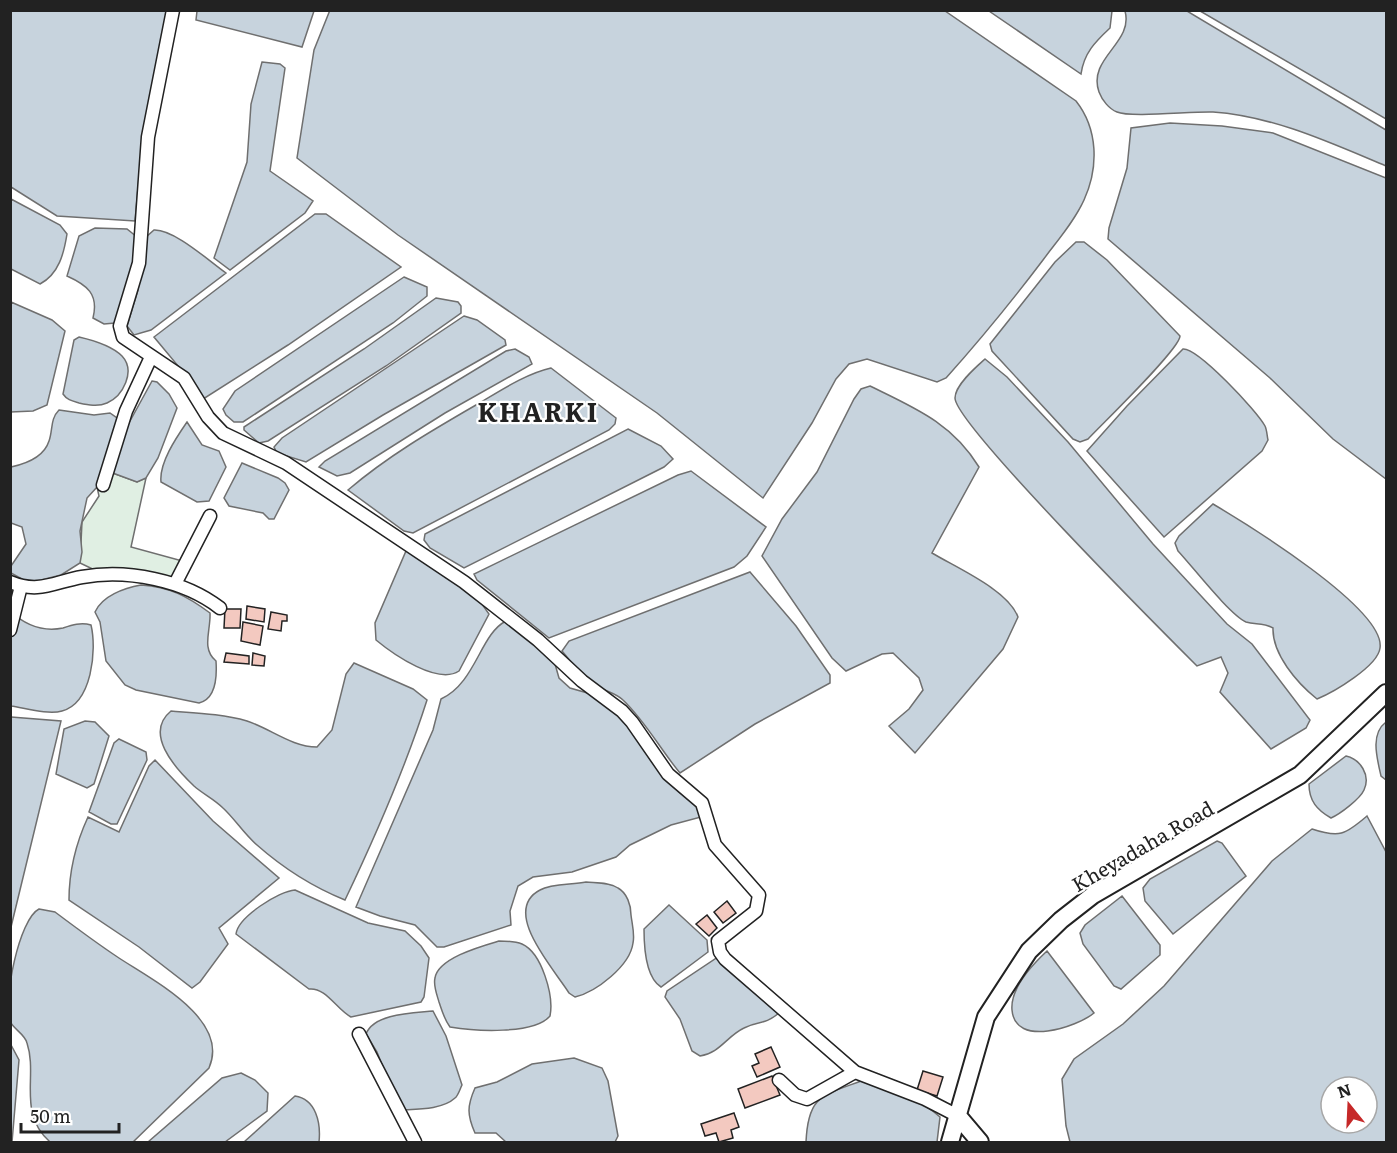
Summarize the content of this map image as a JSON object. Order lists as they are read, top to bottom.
{
  "streets": {
    "main road": ["Kheyadaha Road"]
  },
  "districts": ["KHARKI"],
  "scale_bar": "50 m",
  "north": "top"
}
